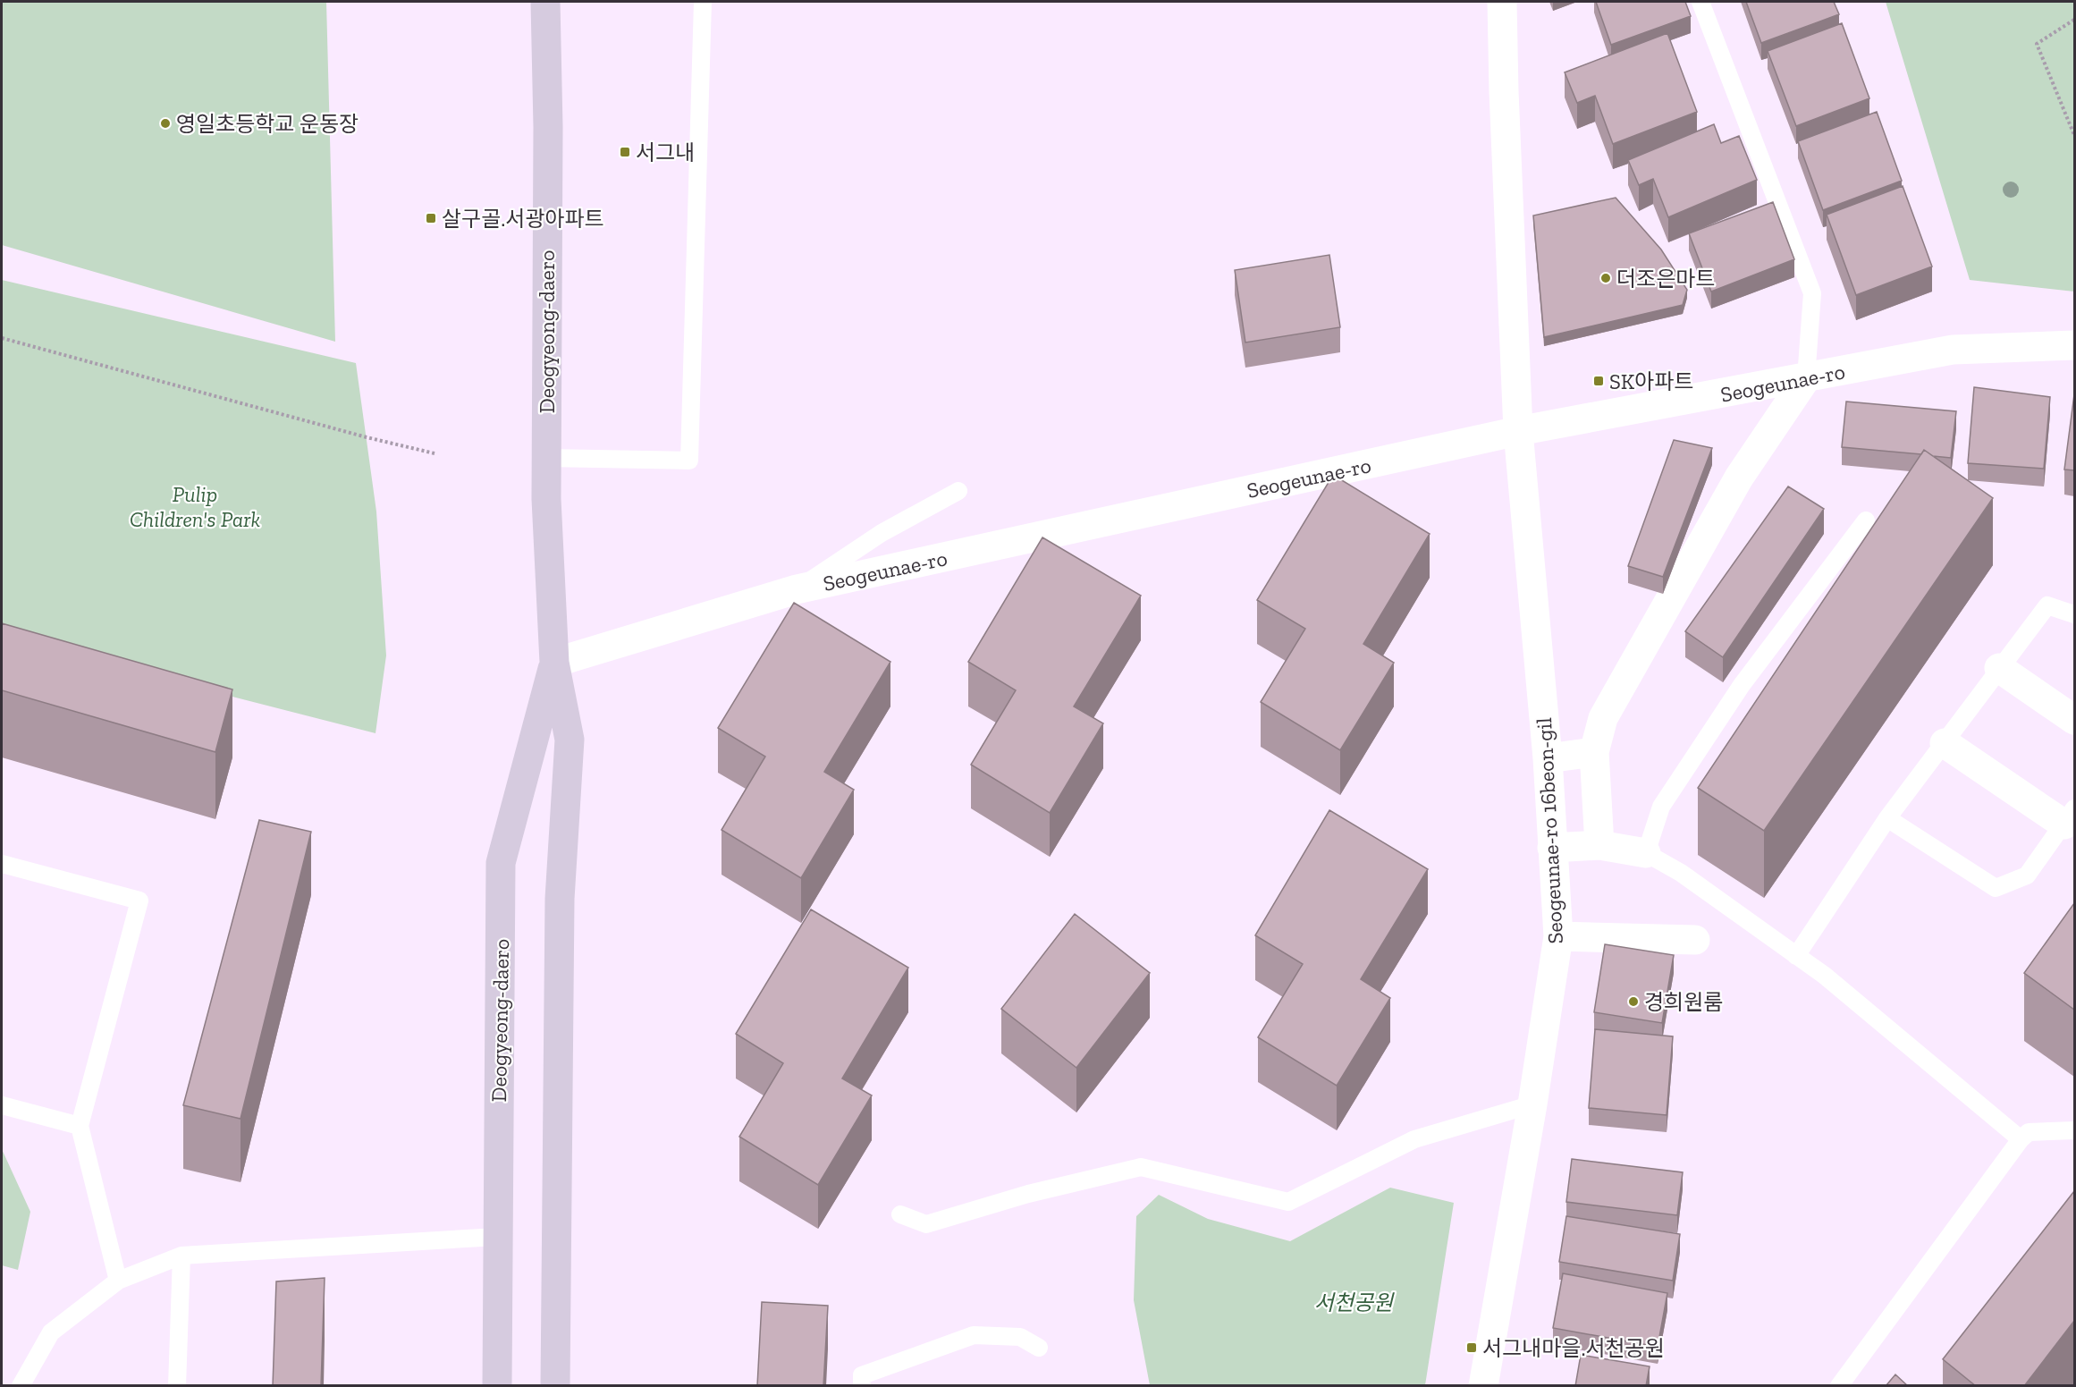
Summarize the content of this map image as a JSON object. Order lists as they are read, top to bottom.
{
  "streets": {
    "main road": ["Deogyeong-daero"],
    "street": ["Seogeunae-ro", "Seogeunae-ro 16beon-gil"]
  },
  "crossings": [
    ["Deogyeong-daero", "Seogeunae-ro"],
    ["Seogeunae-ro", "Seogeunae-ro 16beon-gil"]
  ],
  "parks": ["Pulip Children's Park", "서천공원"],
  "places": {
    "other": ["영일초등학교 운동장", "더조은마트", "경희원룸"],
    "transit": [
      "서그내",
      "살구골.서광아파트",
      "SK아파트",
      "서그내마을.서천공원"
    ]
  }
}
